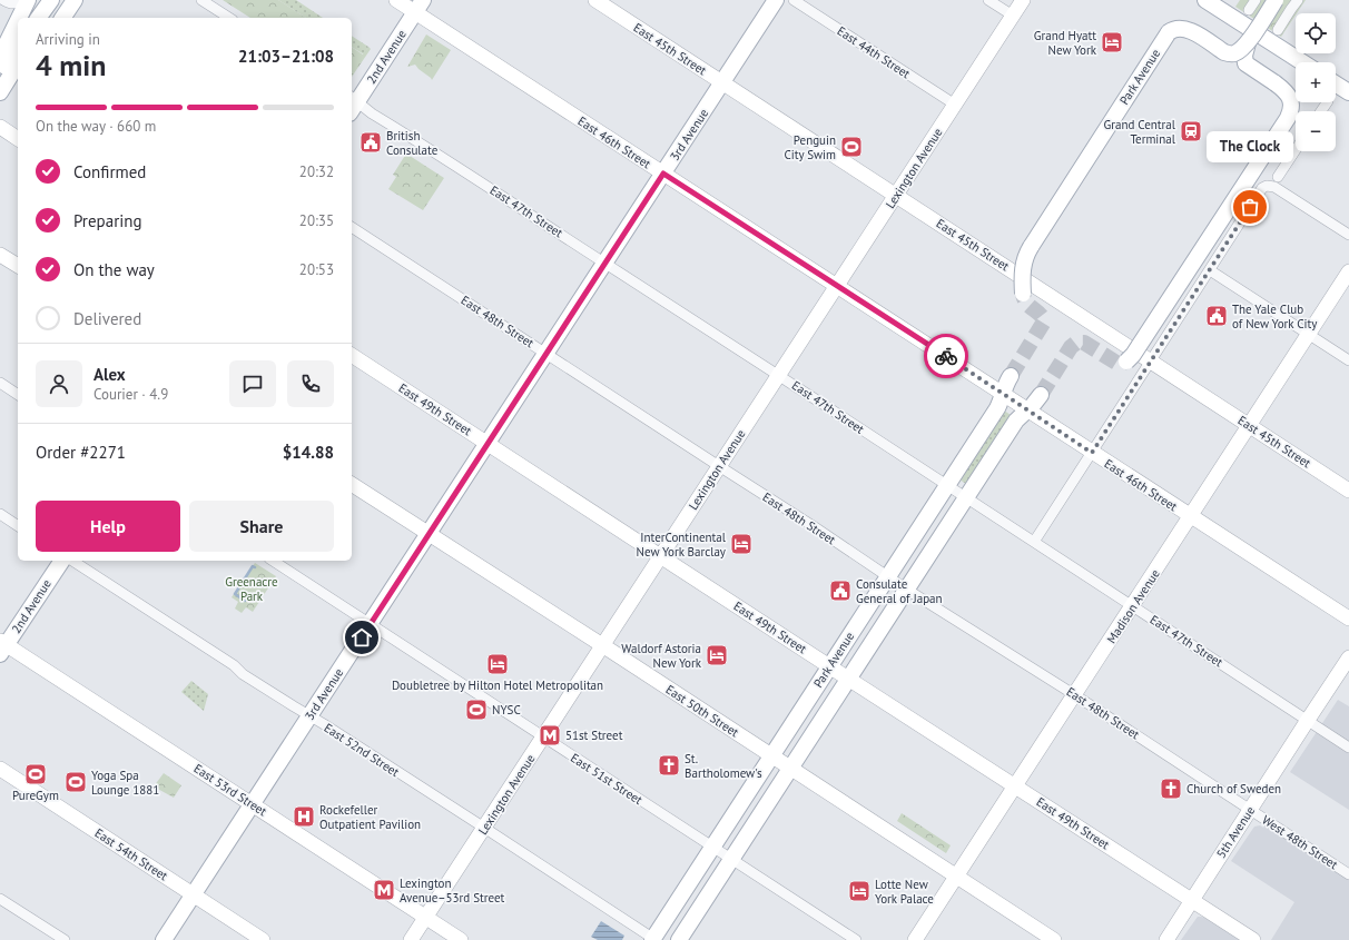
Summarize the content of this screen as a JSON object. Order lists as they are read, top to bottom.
{
  "streets": {
    "main road": [
      "East 45th Street",
      "2nd Avenue",
      "Park Avenue",
      "3rd Avenue",
      "East 46th Street",
      "Lexington Avenue",
      "East 49th Street",
      "Madison Avenue",
      "East 50th Street",
      "East 53rd Street",
      "5th Avenue",
      "East 54th Street"
    ],
    "street": [
      "East 44th Street",
      "East 47th Street",
      "East 48th Street",
      "East 52nd Street",
      "East 51st Street",
      "West 48th Street"
    ]
  },
  "crossings": [
    ["East 45th Street", "3rd Avenue"],
    ["East 45th Street", "Lexington Avenue"],
    ["East 45th Street", "Madison Avenue"],
    ["East 44th Street", "Lexington Avenue"],
    ["2nd Avenue", "East 46th Street"],
    ["2nd Avenue", "East 47th Street"],
    ["2nd Avenue", "East 53rd Street"],
    ["Park Avenue", "East 46th Street"],
    ["Park Avenue", "East 47th Street"],
    ["Park Avenue", "East 48th Street"],
    ["Park Avenue", "East 49th Street"],
    ["Park Avenue", "East 50th Street"],
    ["Park Avenue", "East 52nd Street"],
    ["Park Avenue", "East 51st Street"],
    ["3rd Avenue", "East 46th Street"],
    ["3rd Avenue", "East 47th Street"],
    ["3rd Avenue", "East 48th Street"],
    ["3rd Avenue", "East 49th Street"],
    ["3rd Avenue", "East 50th Street"],
    ["3rd Avenue", "East 52nd Street"],
    ["3rd Avenue", "East 51st Street"],
    ["3rd Avenue", "East 53rd Street"],
    ["3rd Avenue", "East 54th Street"],
    ["East 46th Street", "Lexington Avenue"],
    ["East 46th Street", "Madison Avenue"],
    ["Lexington Avenue", "East 47th Street"],
    ["Lexington Avenue", "East 48th Street"],
    ["Lexington Avenue", "East 49th Street"],
    ["Lexington Avenue", "East 50th Street"],
    ["Lexington Avenue", "East 52nd Street"],
    ["Lexington Avenue", "East 51st Street"],
    ["Lexington Avenue", "East 53rd Street"],
    ["East 47th Street", "Madison Avenue"],
    ["East 47th Street", "5th Avenue"],
    ["East 48th Street", "Madison Avenue"],
    ["East 48th Street", "5th Avenue"],
    ["East 48th Street", "West 48th Street"],
    ["East 49th Street", "Madison Avenue"],
    ["East 49th Street", "5th Avenue"],
    ["Madison Avenue", "East 50th Street"],
    ["5th Avenue", "West 48th Street"]
  ],
  "parks": ["Greenacre Park"],
  "places": {
    "hotel": [
      "Grand Hyatt New York",
      "InterContinental New York Barclay",
      "Waldorf Astoria New York",
      "Doubletree by Hilton Hotel Metropolitan",
      "Lotte New York Palace"
    ],
    "station": ["Grand Central Terminal"],
    "public building": ["British Consulate", "The Yale Club of New York City", "Consulate General of Japan"],
    "sports": [
      "Penguin City Swim",
      "NYSC",
      "PureGym",
      "Yoga Spa Lounge 1881"
    ],
    "other": ["The Clock"],
    "metro station": ["51st Street", "Lexington Avenue–53rd Street"],
    "church": ["St. Bartholomew's", "Church of Sweden"],
    "hospital": ["Rockefeller Outpatient Pavilion"]
  },
  "page": {
    "map_buttons": ["+", "−"],
    "heading": ["4 min", "Arriving in", "21:03–21:08"],
    "panel": [
      "Alex",
      "Courier · 4.9",
      "Order #2271",
      "$14.88"
    ],
    "bar": "On the way · 660 m",
    "bubble": "The Clock",
    "list": [
      ["Confirmed", "20:32"],
      ["Preparing", "20:35"],
      ["On the way", "20:53"],
      "Delivered"
    ],
    "buttons": ["Help", "Share"]
  }
}
